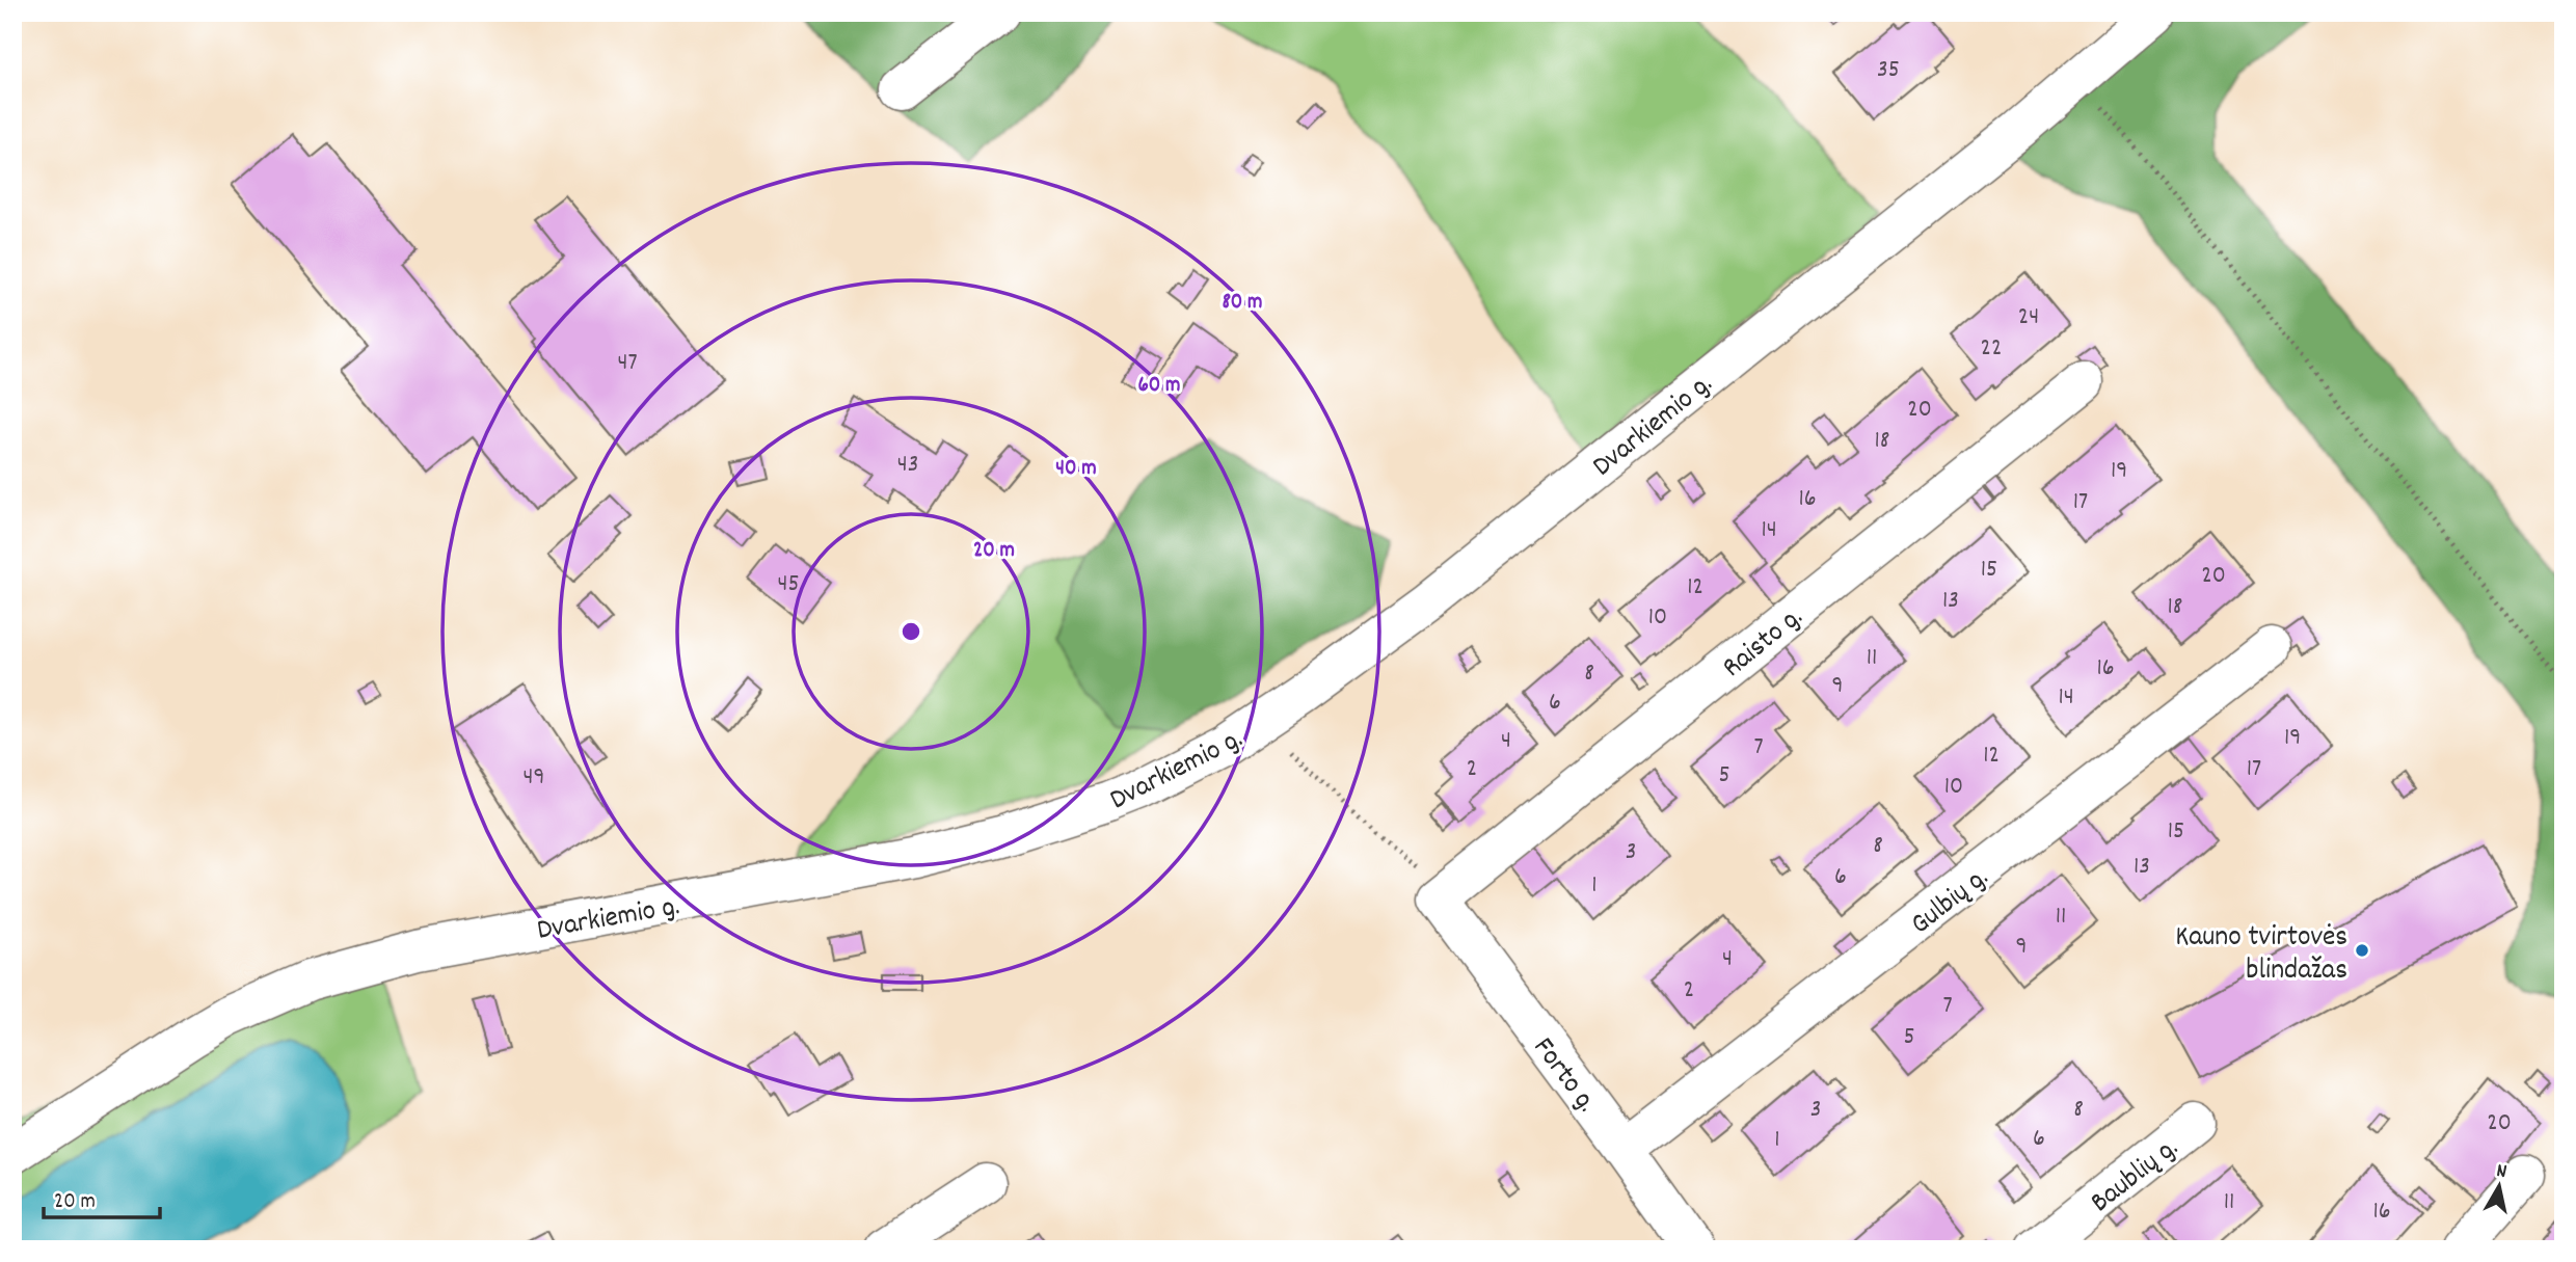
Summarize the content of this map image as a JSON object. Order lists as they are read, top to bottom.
{
  "streets": {
    "street": [
      "Dvarkiemio g.",
      "Raisto g.",
      "Gulbių g.",
      "Forto g.",
      "Baublių g."
    ]
  },
  "crossings": [
    ["Raisto g.", "Forto g."],
    ["Gulbių g.", "Forto g."]
  ],
  "places": ["Kauno tvirtovės blindažas"],
  "house_numbers": [
    "35",
    "24",
    "22",
    "47",
    "20",
    "18",
    "43",
    "19",
    "16",
    "17",
    "14",
    "15",
    "20",
    "45",
    "12",
    "13",
    "18",
    "10",
    "11",
    "16",
    "8",
    "9",
    "14",
    "6",
    "19",
    "4",
    "7",
    "12",
    "2",
    "17",
    "5",
    "49",
    "10",
    "15",
    "8",
    "3",
    "13",
    "6",
    "1",
    "11",
    "9",
    "4",
    "2",
    "7",
    "5",
    "3",
    "8",
    "20",
    "6",
    "1",
    "11",
    "16"
  ],
  "scale_bar": "20 m",
  "north": "top",
  "rings": [
    "80 m",
    "60 m",
    "40 m",
    "20 m"
  ]
}
